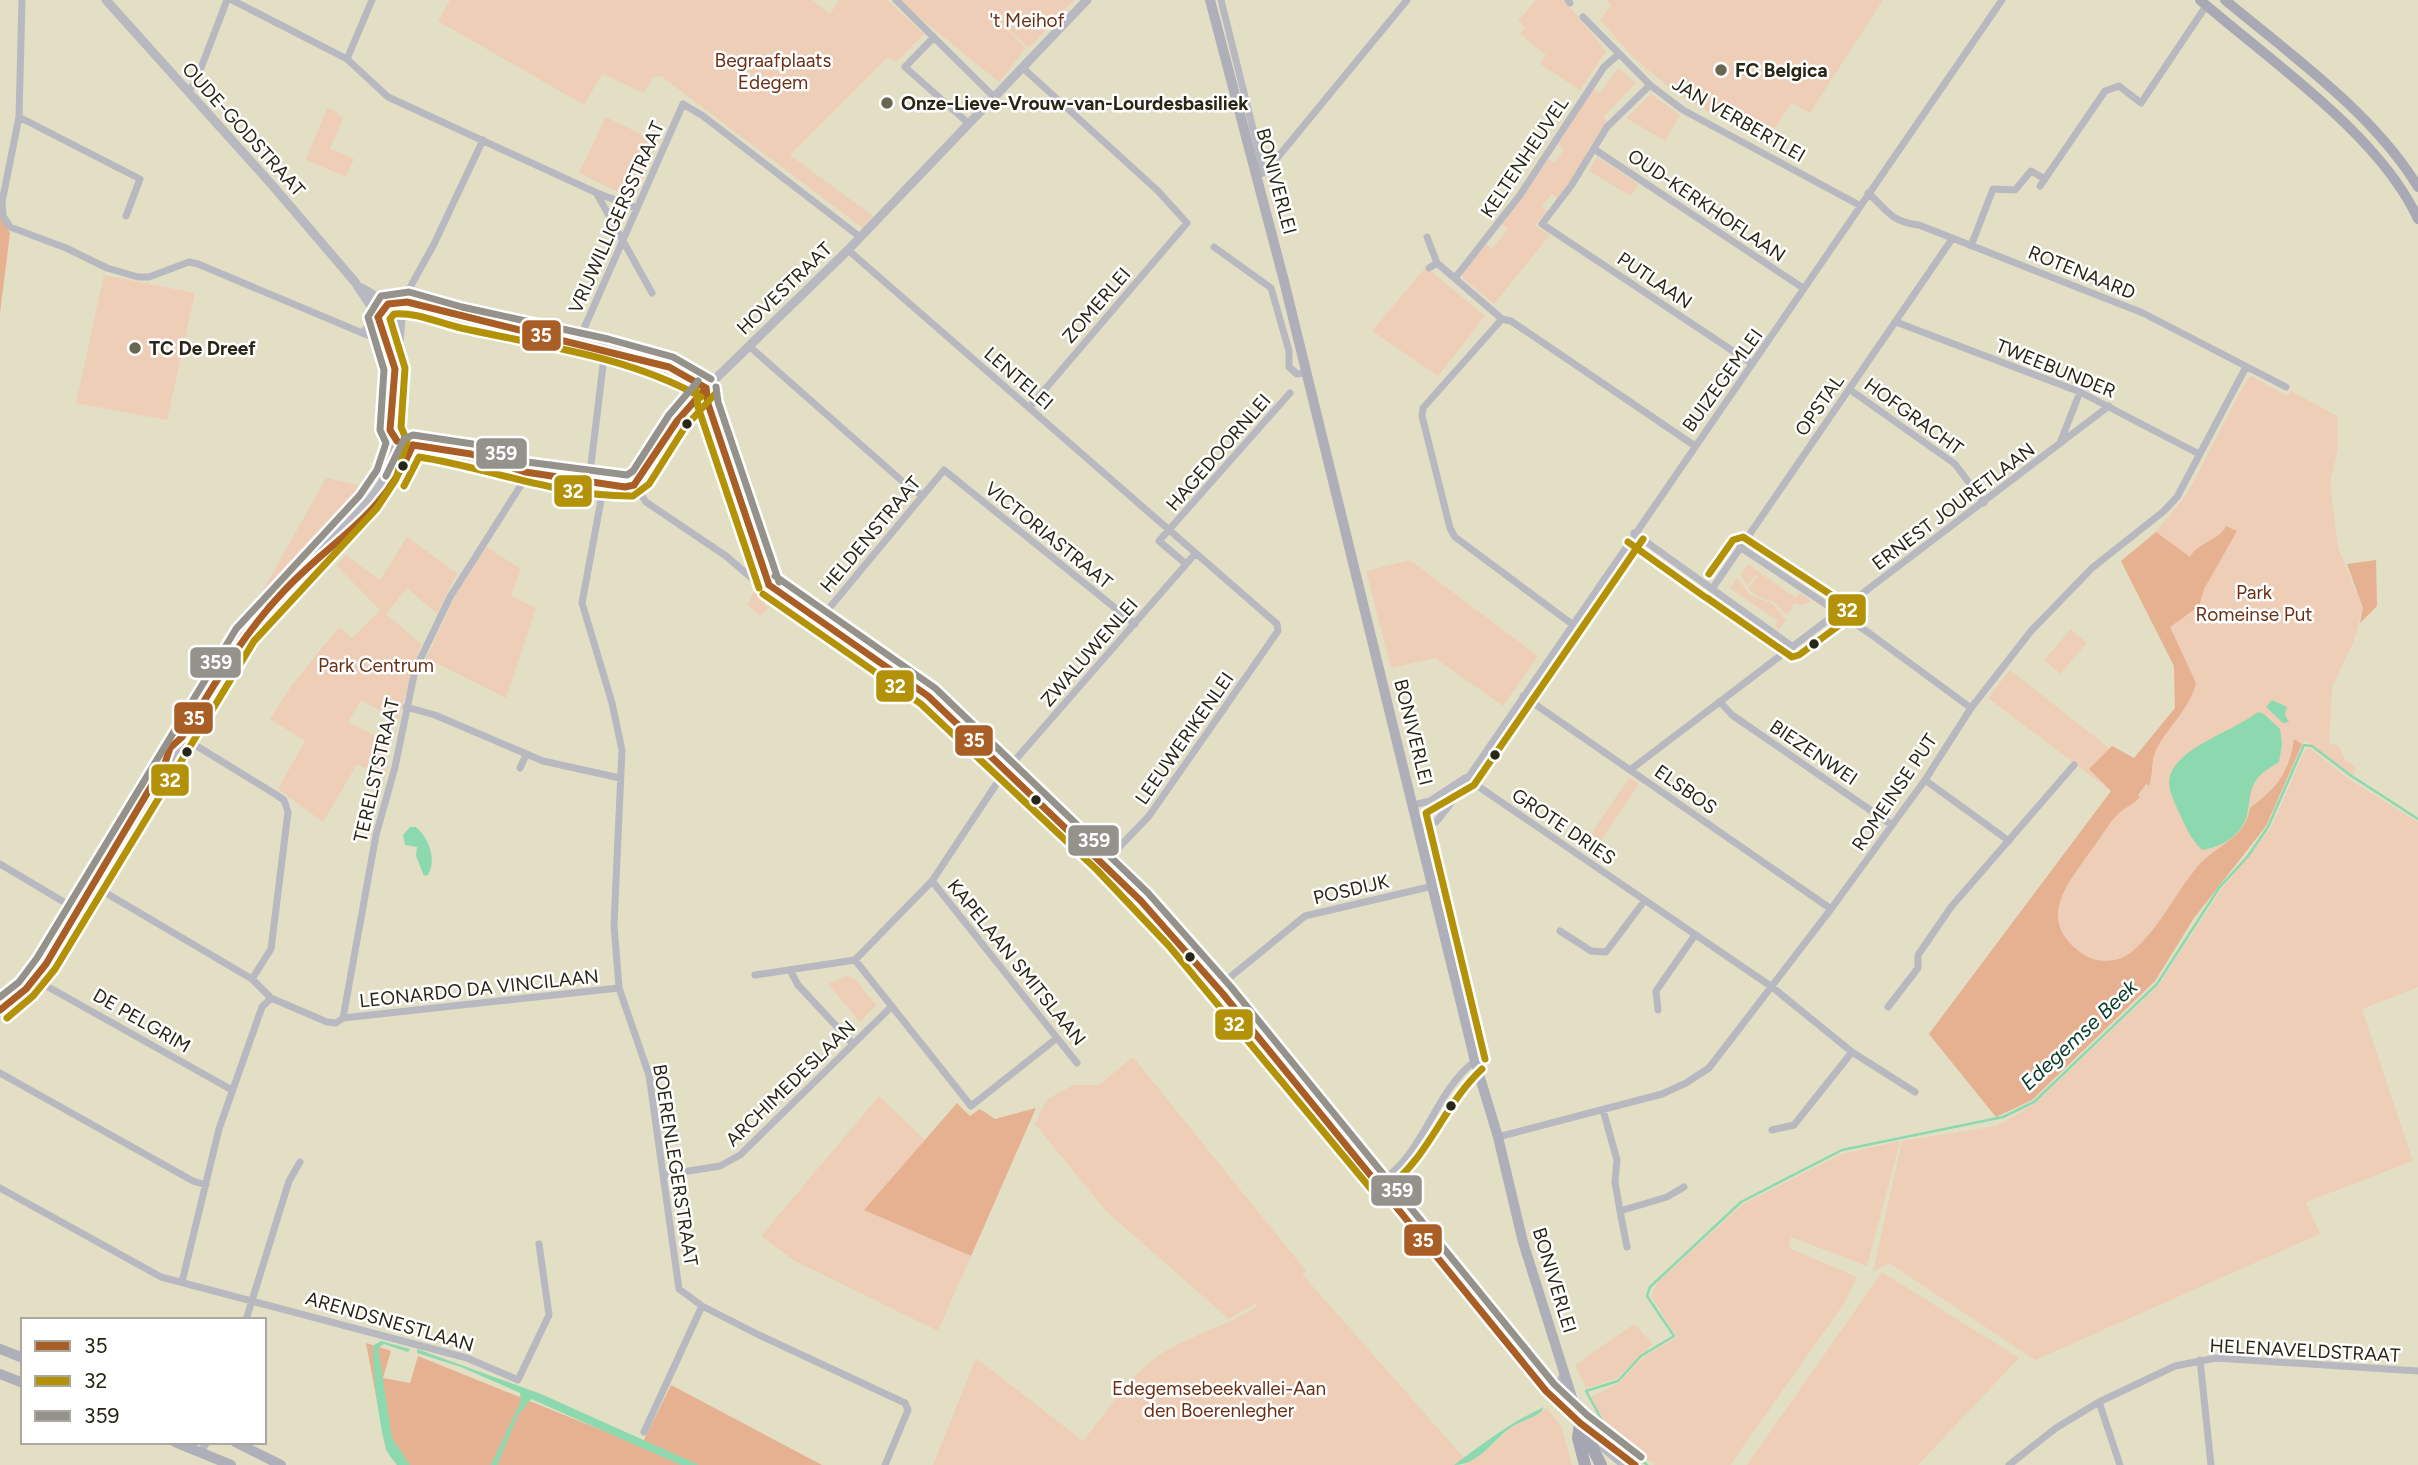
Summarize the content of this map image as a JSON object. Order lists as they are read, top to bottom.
{
  "streets": {
    "highway": ["BONIVERLEI"],
    "street": [
      "JAN VERBERTLEI",
      "OUDE-GODSTRAAT",
      "KELTENHEUVEL",
      "OUD-KERKHOFLAAN",
      "VRIJWILLIGERSSTRAAT",
      "ROTENAARD",
      "PUTLAAN",
      "HOVESTRAAT",
      "ZOMERLEI",
      "TWEEBUNDER",
      "LENTELEI",
      "BUIZEGEMLEI",
      "OPSTAL",
      "HOFGRACHT",
      "HAGEDOORNLEI",
      "ERNEST JOURETLAAN",
      "HELDENSTRAAT",
      "VICTORIASTRAAT",
      "ZWALUWENLEI",
      "LEEUWERIKENLEI",
      "BIEZENWEI",
      "TERELSTSTRAAT",
      "ELSBOS",
      "ROMEINSE PUT",
      "GROTE DRIES",
      "POSDIJK",
      "KAPELAAN SMITSLAAN",
      "LEONARDO DA VINCILAAN",
      "DE PELGRIM",
      "ARCHIMEDESLAAN",
      "BOERENLEGERSTRAAT",
      "ARENDSNESTLAAN",
      "HELENAVELDSTRAAT"
    ]
  },
  "crossings": [
    ["JAN VERBERTLEI", "KELTENHEUVEL"],
    ["JAN VERBERTLEI", "BUIZEGEMLEI"],
    ["OUDE-GODSTRAAT", "VRIJWILLIGERSSTRAAT"],
    ["OUDE-GODSTRAAT", "HOVESTRAAT"],
    ["BONIVERLEI", "BUIZEGEMLEI"],
    ["BONIVERLEI", "ROMEINSE PUT"],
    ["BONIVERLEI", "POSDIJK"],
    ["OUD-KERKHOFLAAN", "PUTLAAN"],
    ["OUD-KERKHOFLAAN", "BUIZEGEMLEI"],
    ["VRIJWILLIGERSSTRAAT", "HOVESTRAAT"],
    ["ROTENAARD", "BUIZEGEMLEI"],
    ["ROTENAARD", "OPSTAL"],
    ["ROTENAARD", "ROMEINSE PUT"],
    ["PUTLAAN", "BUIZEGEMLEI"],
    ["HOVESTRAAT", "ZOMERLEI"],
    ["HOVESTRAAT", "LENTELEI"],
    ["ZOMERLEI", "LENTELEI"],
    ["TWEEBUNDER", "OPSTAL"],
    ["TWEEBUNDER", "ERNEST JOURETLAAN"],
    ["TWEEBUNDER", "ROMEINSE PUT"],
    ["LENTELEI", "HAGEDOORNLEI"],
    ["LENTELEI", "ZWALUWENLEI"],
    ["LENTELEI", "LEEUWERIKENLEI"],
    ["BUIZEGEMLEI", "ELSBOS"],
    ["BUIZEGEMLEI", "GROTE DRIES"],
    ["OPSTAL", "HOFGRACHT"],
    ["HOFGRACHT", "ERNEST JOURETLAAN"],
    ["ERNEST JOURETLAAN", "BIEZENWEI"],
    ["ERNEST JOURETLAAN", "ELSBOS"],
    ["HELDENSTRAAT", "VICTORIASTRAAT"],
    ["VICTORIASTRAAT", "ZWALUWENLEI"],
    ["ZWALUWENLEI", "KAPELAAN SMITSLAAN"],
    ["BIEZENWEI", "ROMEINSE PUT"],
    ["TERELSTSTRAAT", "LEONARDO DA VINCILAAN"],
    ["ELSBOS", "ROMEINSE PUT"],
    ["ROMEINSE PUT", "GROTE DRIES"],
    ["LEONARDO DA VINCILAAN", "BOERENLEGERSTRAAT"],
    ["ARCHIMEDESLAAN", "BOERENLEGERSTRAAT"]
  ],
  "water": ["Edegemse Beek"],
  "parks": [
    "'t Meihof",
    "Begraafplaats Edegem",
    "Park Romeinse Put",
    "Park Centrum",
    "Edegemsebeekvallei-Aan den Boerenlegher"
  ],
  "places": ["FC Belgica", "Onze-Lieve-Vrouw-van-Lourdesbasiliek", "TC De Dreef"],
  "lines": ["transit line 359", "transit line 35", "transit line 32"],
  "legend": ["35", "32", "359"]
}
